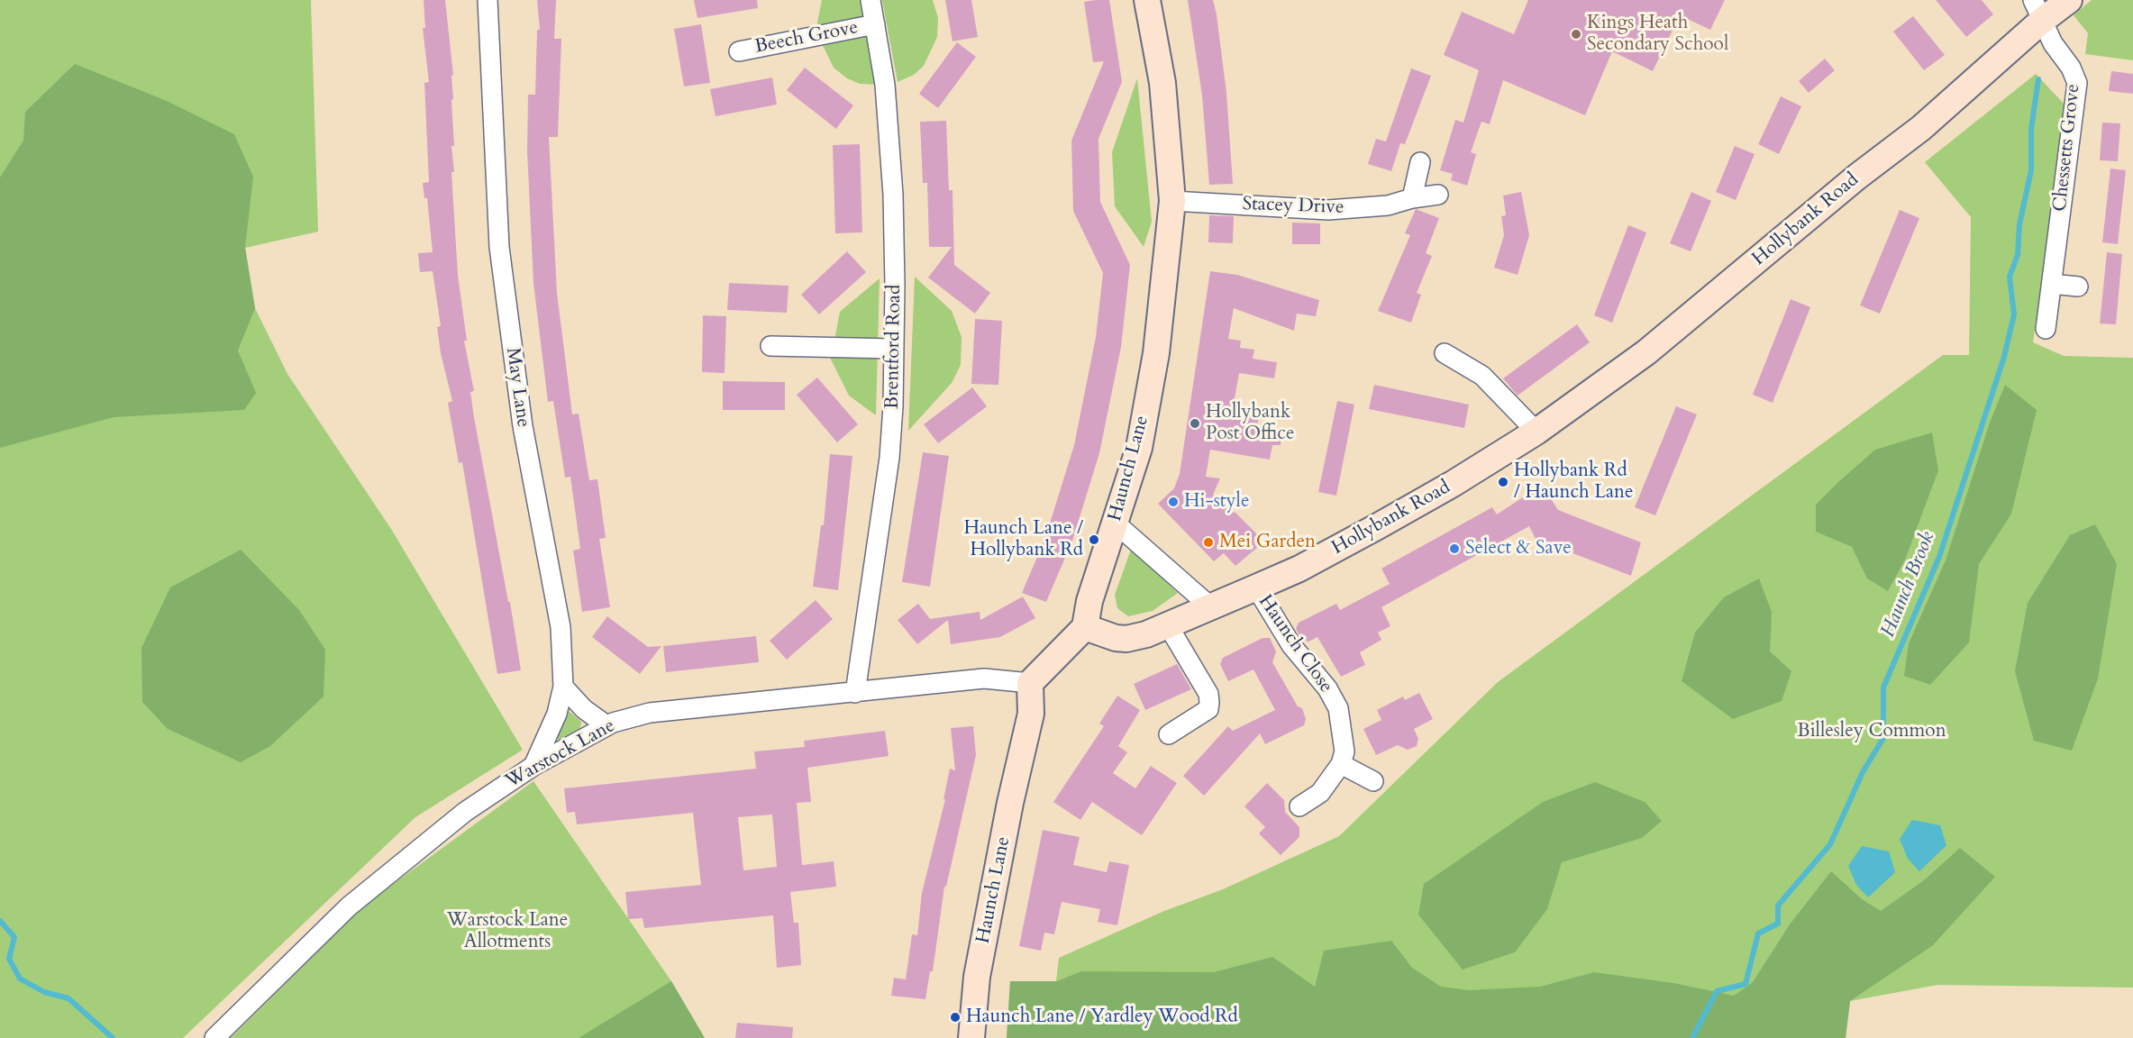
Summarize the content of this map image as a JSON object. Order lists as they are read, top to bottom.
{
  "streets": {
    "street": [
      "Beech Grove",
      "Chessetts Grove",
      "Stacey Drive",
      "Hollybank Road",
      "Brentford Road",
      "May Lane",
      "Haunch Lane",
      "Haunch Close",
      "Warstock Lane"
    ]
  },
  "crossings": [
    ["Beech Grove", "Brentford Road"],
    ["Chessetts Grove", "Hollybank Road"],
    ["Stacey Drive", "Haunch Lane"],
    ["Hollybank Road", "Haunch Lane"],
    ["Hollybank Road", "Haunch Close"],
    ["Brentford Road", "Warstock Lane"],
    ["May Lane", "Warstock Lane"],
    ["Haunch Lane", "Warstock Lane"]
  ],
  "water": ["Haunch Brook"],
  "parks": ["Billesley Common", "Warstock Lane Allotments"],
  "places": [
    "Kings Heath Secondary School",
    "Hollybank Post Office",
    "Hollybank Rd / Haunch Lane",
    "Hi-style",
    "Haunch Lane / Hollybank Rd",
    "Mei Garden",
    "Select & Save",
    "Haunch Lane / Yardley Wood Rd"
  ]
}
